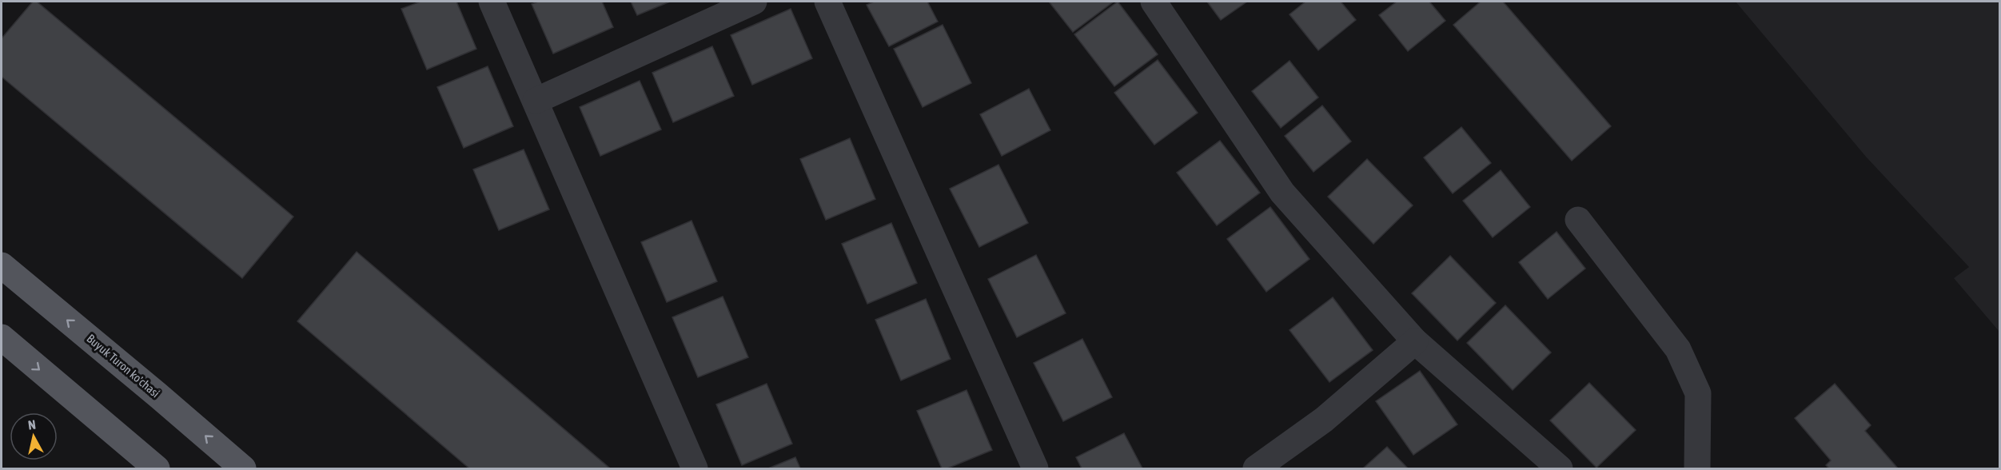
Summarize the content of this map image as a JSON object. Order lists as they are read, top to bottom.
{
  "streets": {
    "main road": ["Buyuk Turon ko'chasi"]
  },
  "north": "top"
}
